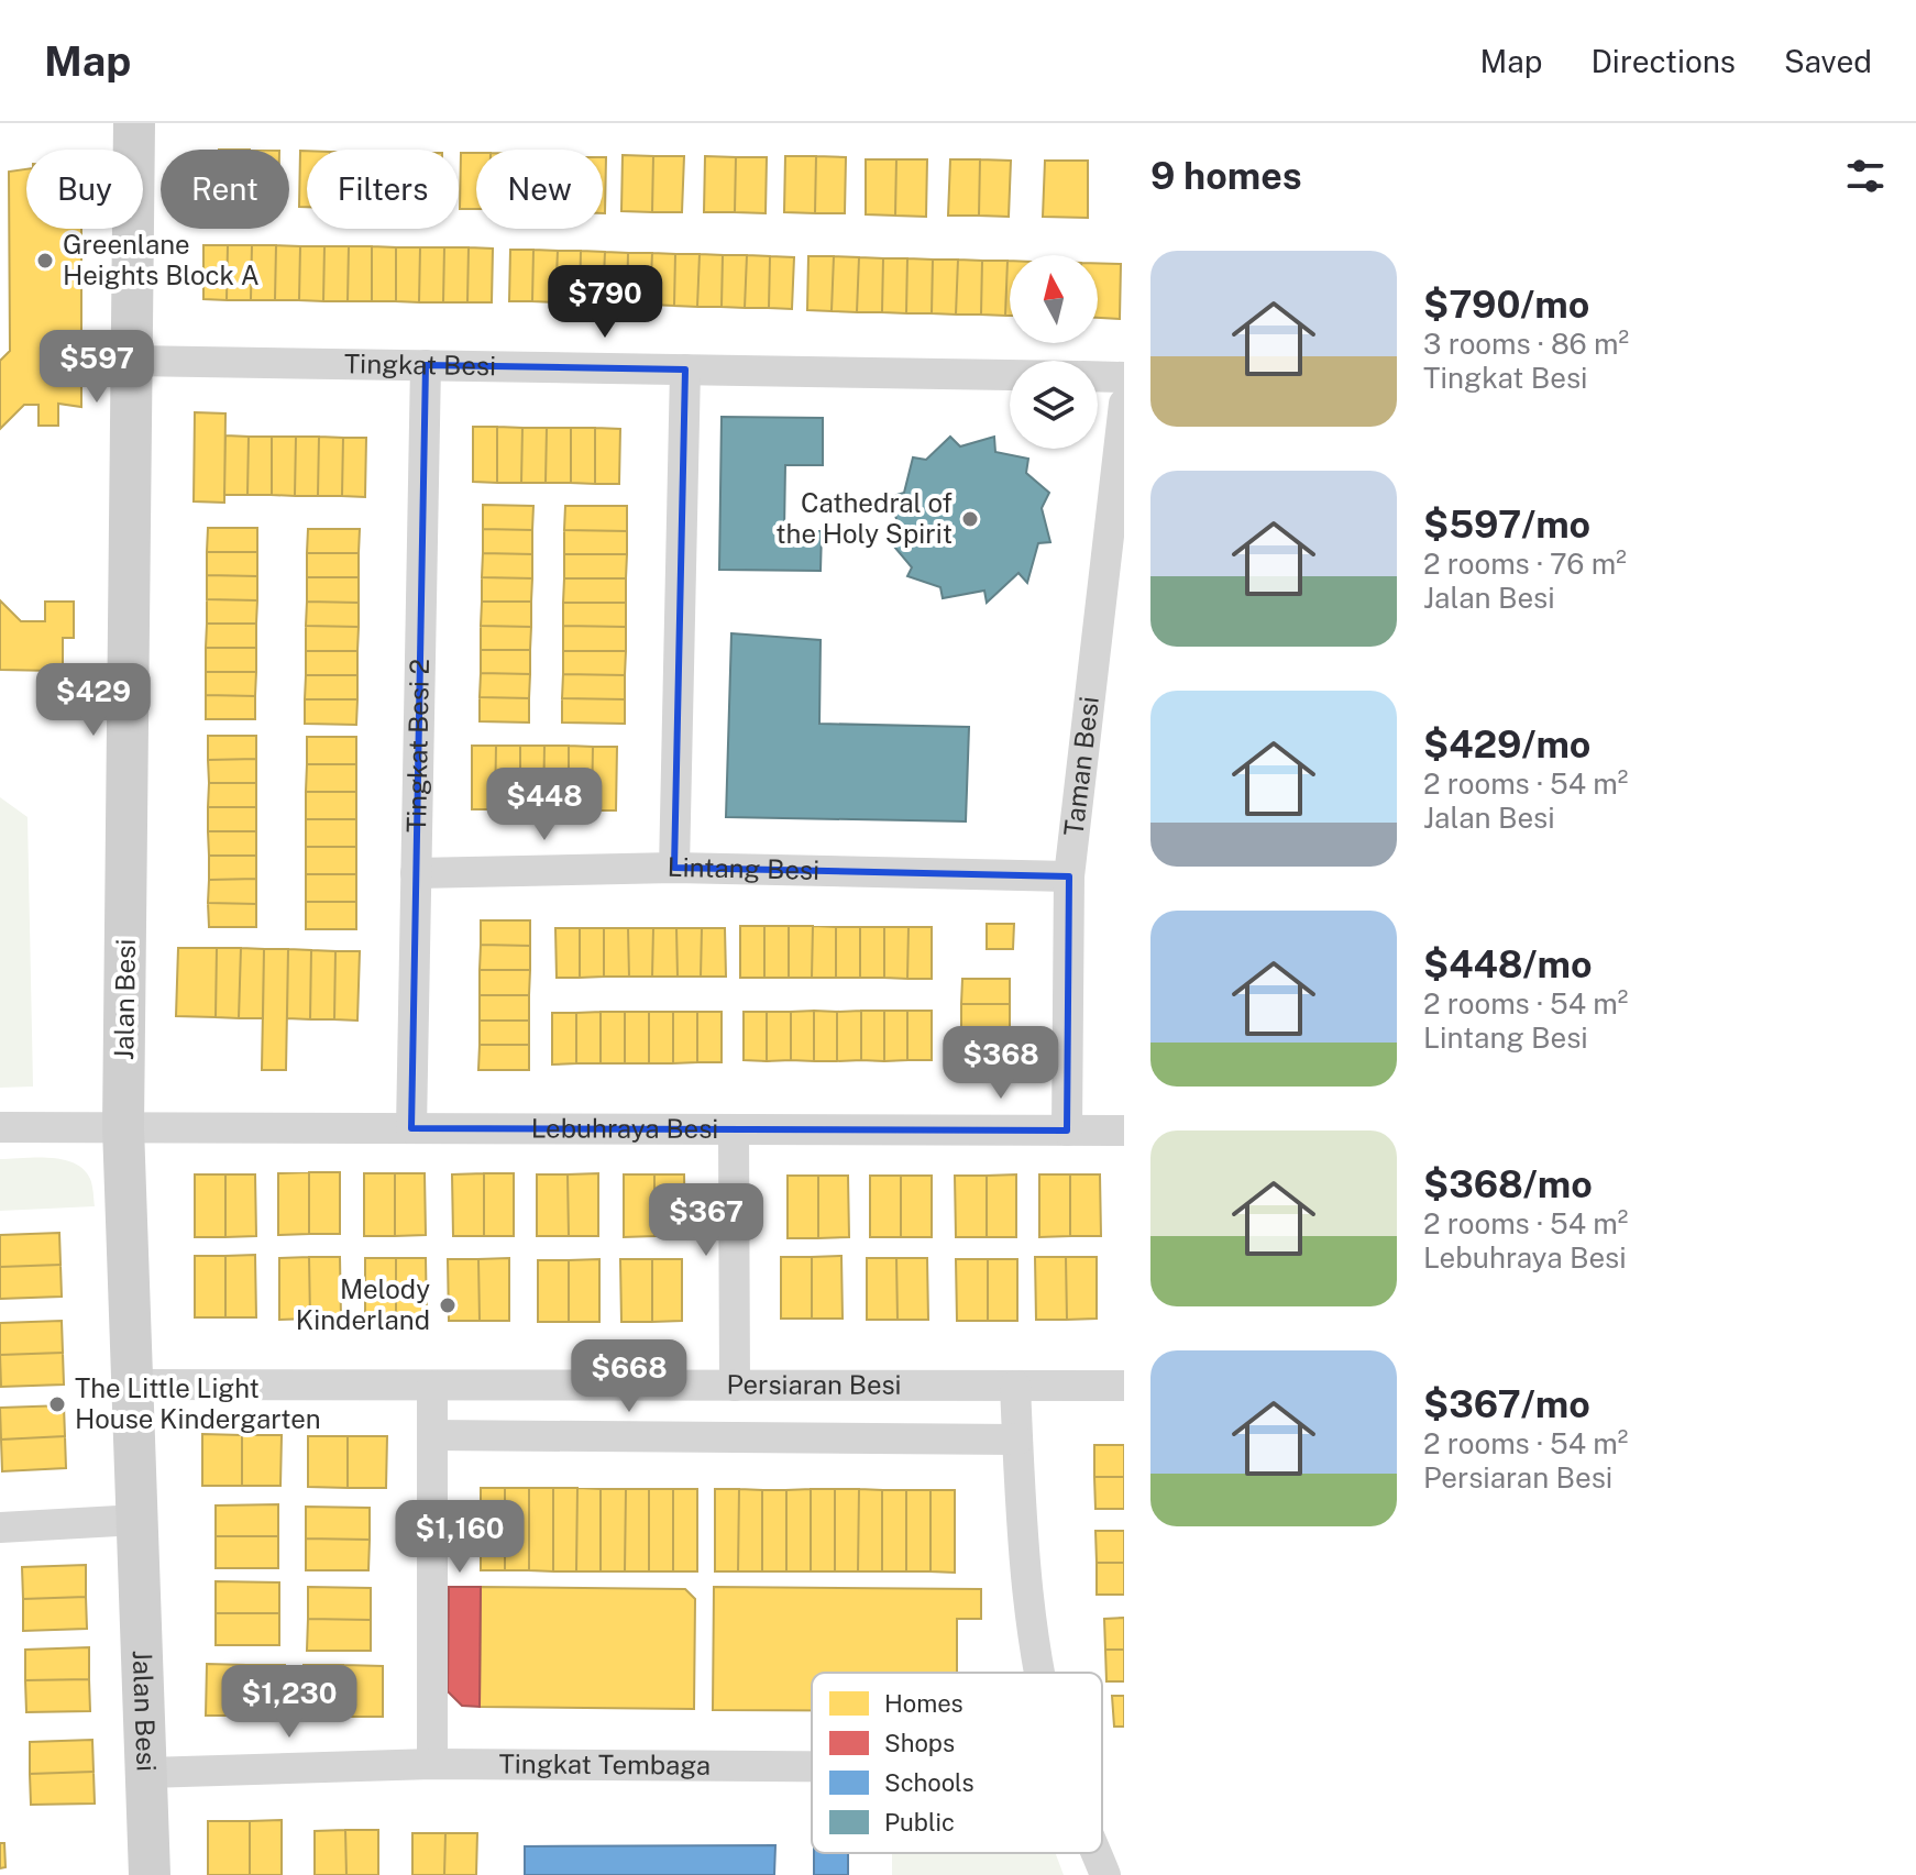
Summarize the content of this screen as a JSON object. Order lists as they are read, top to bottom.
{
  "streets": {
    "street": [
      "Tingkat Besi",
      "Tingkat Besi 2",
      "Taman Besi",
      "Lintang Besi",
      "Jalan Besi",
      "Lebuhraya Besi",
      "Persiaran Besi",
      "Tingkat Tembaga"
    ]
  },
  "crossings": [
    ["Tingkat Besi", "Tingkat Besi 2"],
    ["Tingkat Besi", "Jalan Besi"],
    ["Tingkat Besi 2", "Lintang Besi"],
    ["Tingkat Besi 2", "Lebuhraya Besi"],
    ["Taman Besi", "Lintang Besi"],
    ["Taman Besi", "Lebuhraya Besi"],
    ["Jalan Besi", "Lebuhraya Besi"],
    ["Jalan Besi", "Persiaran Besi"],
    ["Jalan Besi", "Tingkat Tembaga"]
  ],
  "places": [
    "Greenlane Heights Block A",
    "Cathedral of the Holy Spirit",
    "Melody Kinderland",
    "The Little Light House Kindergarten"
  ],
  "legend": [
    "Homes",
    "Shops",
    "Schools",
    "Public"
  ],
  "north": "top",
  "page": {
    "header": "Map",
    "nav": ["Map", "Directions", "Saved"],
    "heading": "9 homes",
    "chip": [
      "Buy",
      "Rent",
      "Filters",
      "New"
    ],
    "list": [
      {
        "name": "$790/mo",
        "note": "3 rooms · 86 m² · Tingkat Besi"
      },
      {
        "name": "$597/mo",
        "note": "2 rooms · 76 m² · Jalan Besi"
      },
      {
        "name": "$429/mo",
        "note": "2 rooms · 54 m² · Jalan Besi"
      },
      {
        "name": "$448/mo",
        "note": "2 rooms · 54 m² · Lintang Besi"
      },
      {
        "name": "$368/mo",
        "note": "2 rooms · 54 m² · Lebuhraya Besi"
      },
      {
        "name": "$367/mo",
        "note": "2 rooms · 54 m² · Persiaran Besi"
      }
    ],
    "price": [
      "$790",
      "$597",
      "$429",
      "$448",
      "$368",
      "$367",
      "$668",
      "$1,160",
      "$1,230"
    ]
  }
}
